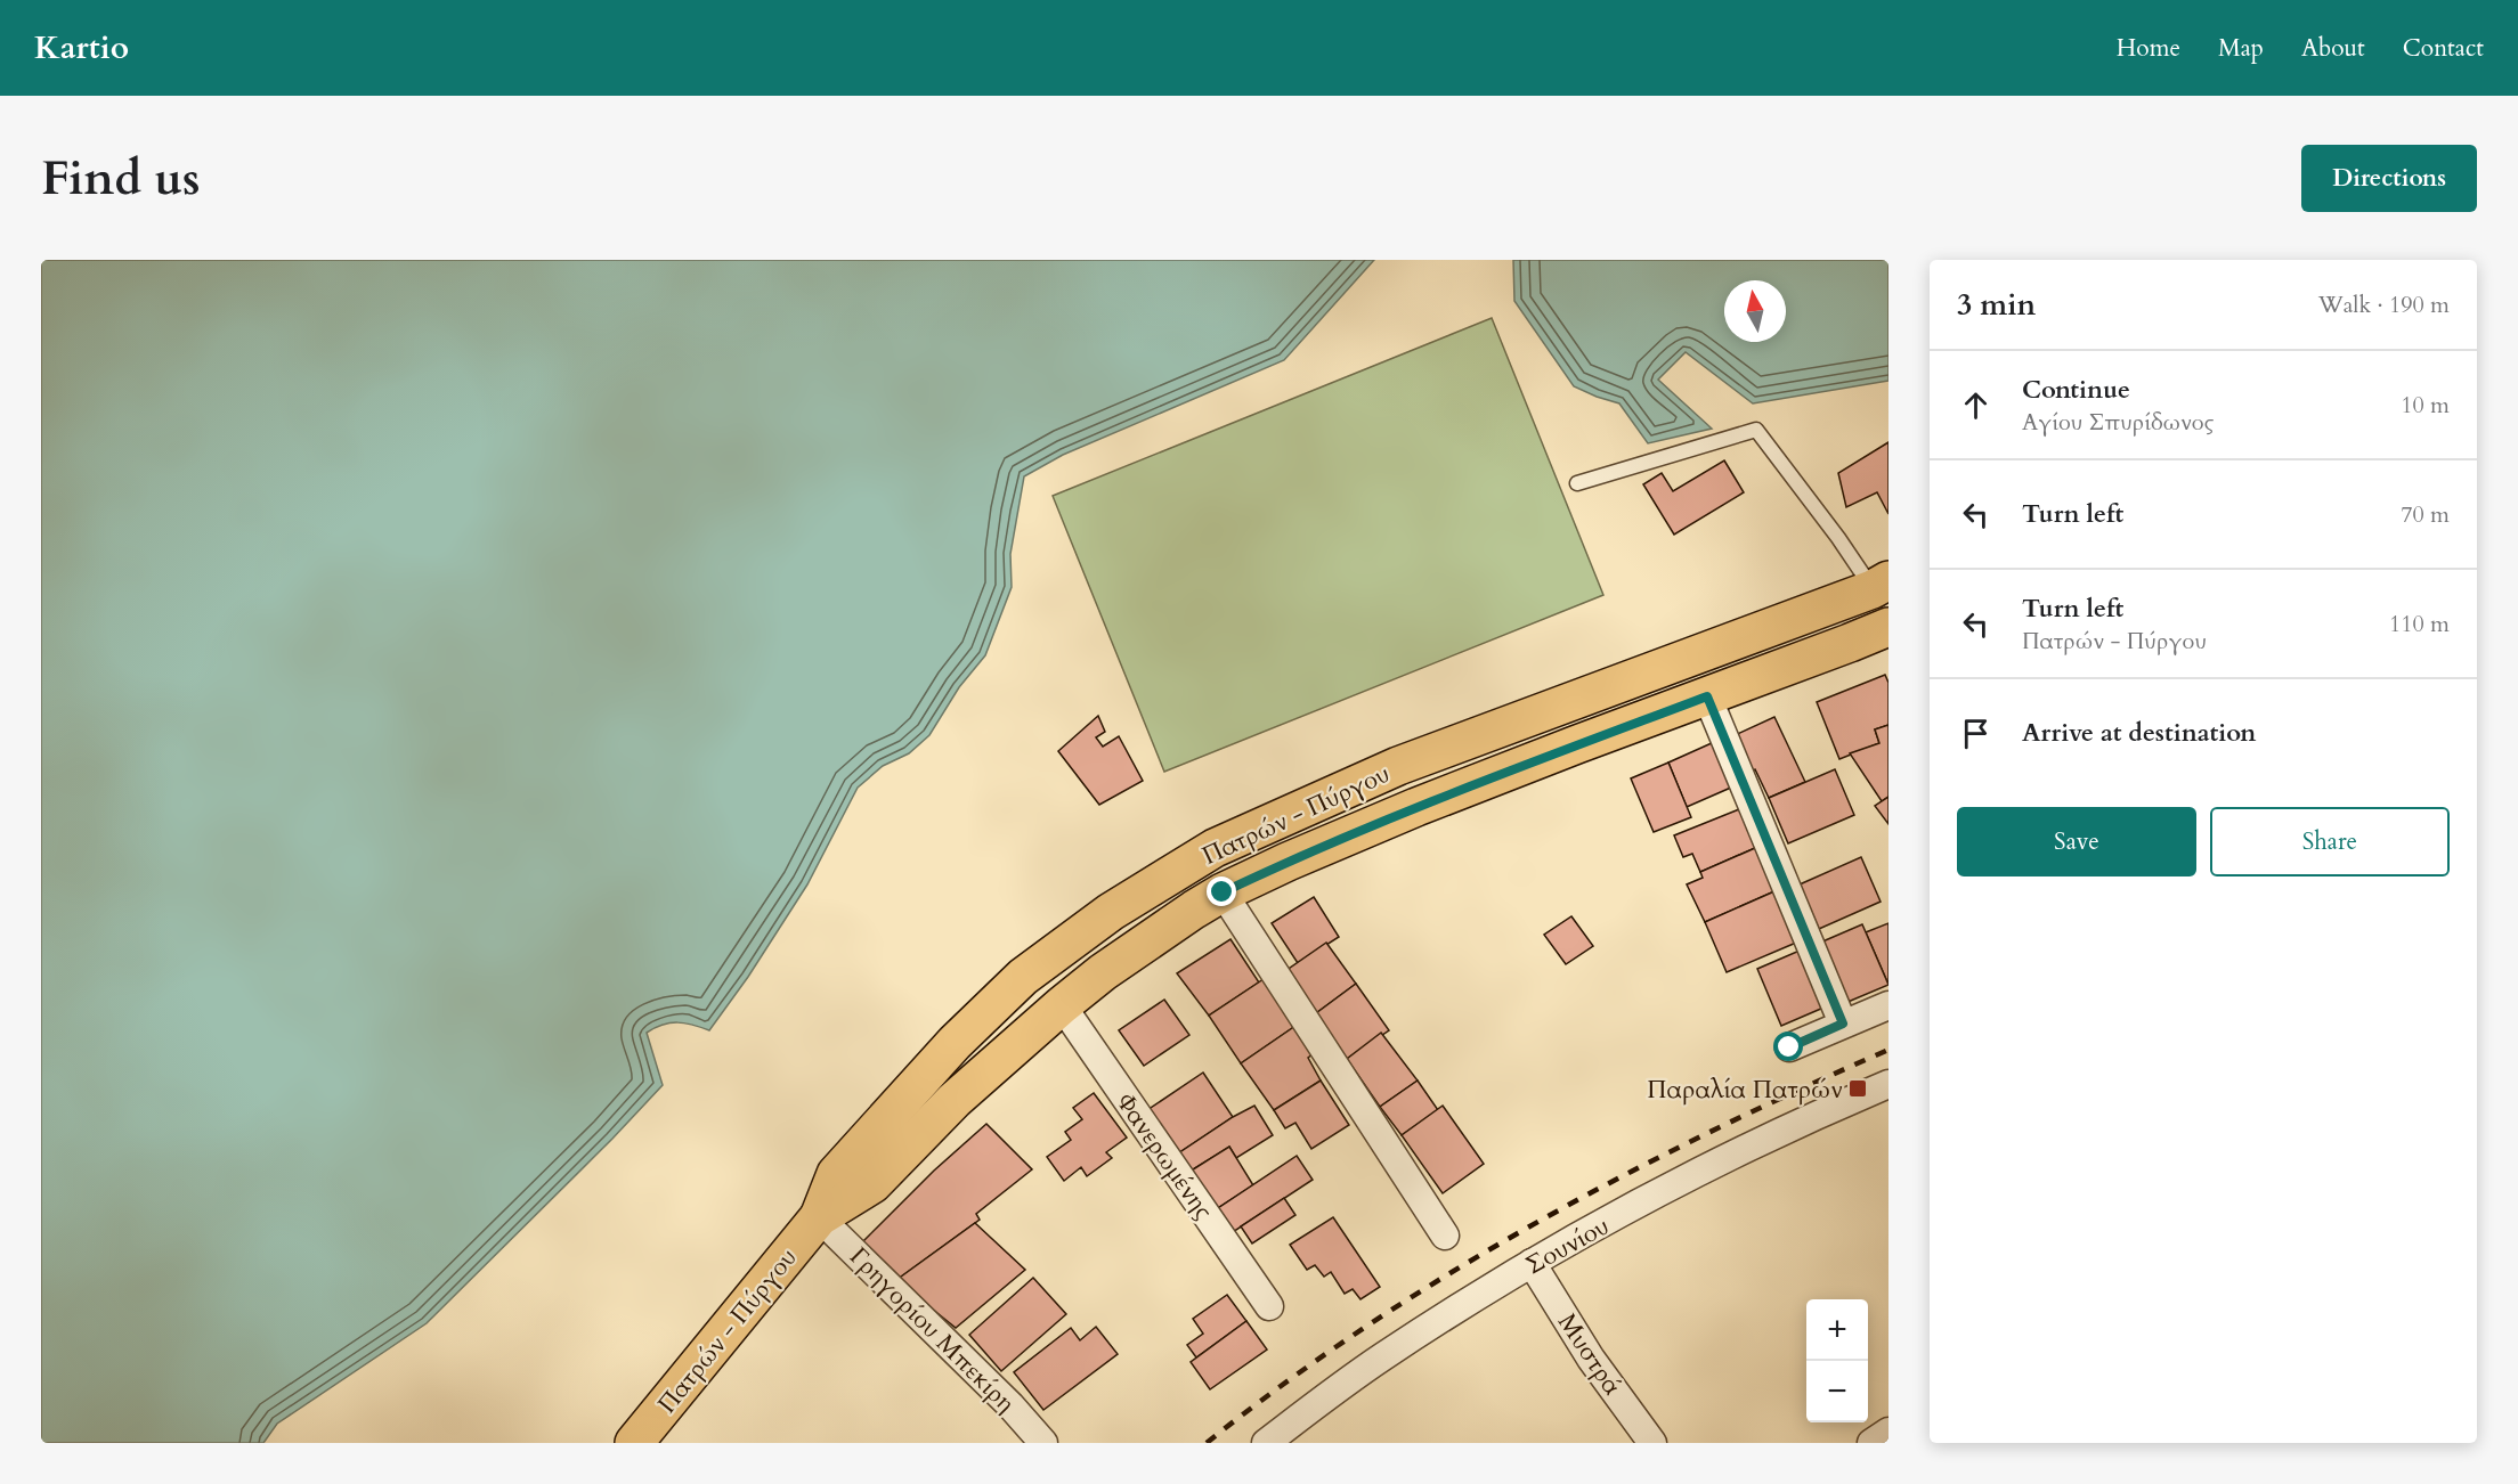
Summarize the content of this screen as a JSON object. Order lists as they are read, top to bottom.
{
  "streets": {
    "main road": ["Πατρών - Πύργου"],
    "street": [
      "Φανερωμένης",
      "Σουνίου",
      "Γρηγορίου Μπεκίρη",
      "Μυστρά"
    ]
  },
  "crossings": [
    ["Πατρών - Πύργου", "Φανερωμένης"],
    ["Πατρών - Πύργου", "Γρηγορίου Μπεκίρη"],
    ["Σουνίου", "Μυστρά"]
  ],
  "places": {
    "transit": ["Παραλία Πατρών"]
  },
  "north": "top",
  "page": {
    "header": "Kartio",
    "nav": [
      "Home",
      "Map",
      "About",
      "Contact"
    ],
    "buttons": [
      "Directions",
      ["Save", "Share"]
    ],
    "title": "Find us",
    "heading": ["3 min", "Walk · 190 m"],
    "list": [
      ["Continue", "Αγίου Σπυρίδωνος", "10 m"],
      ["Turn left", "70 m"],
      ["Turn left", "Πατρών - Πύργου", "110 m"],
      "Arrive at destination"
    ],
    "map_buttons": ["+", "−"]
  }
}
